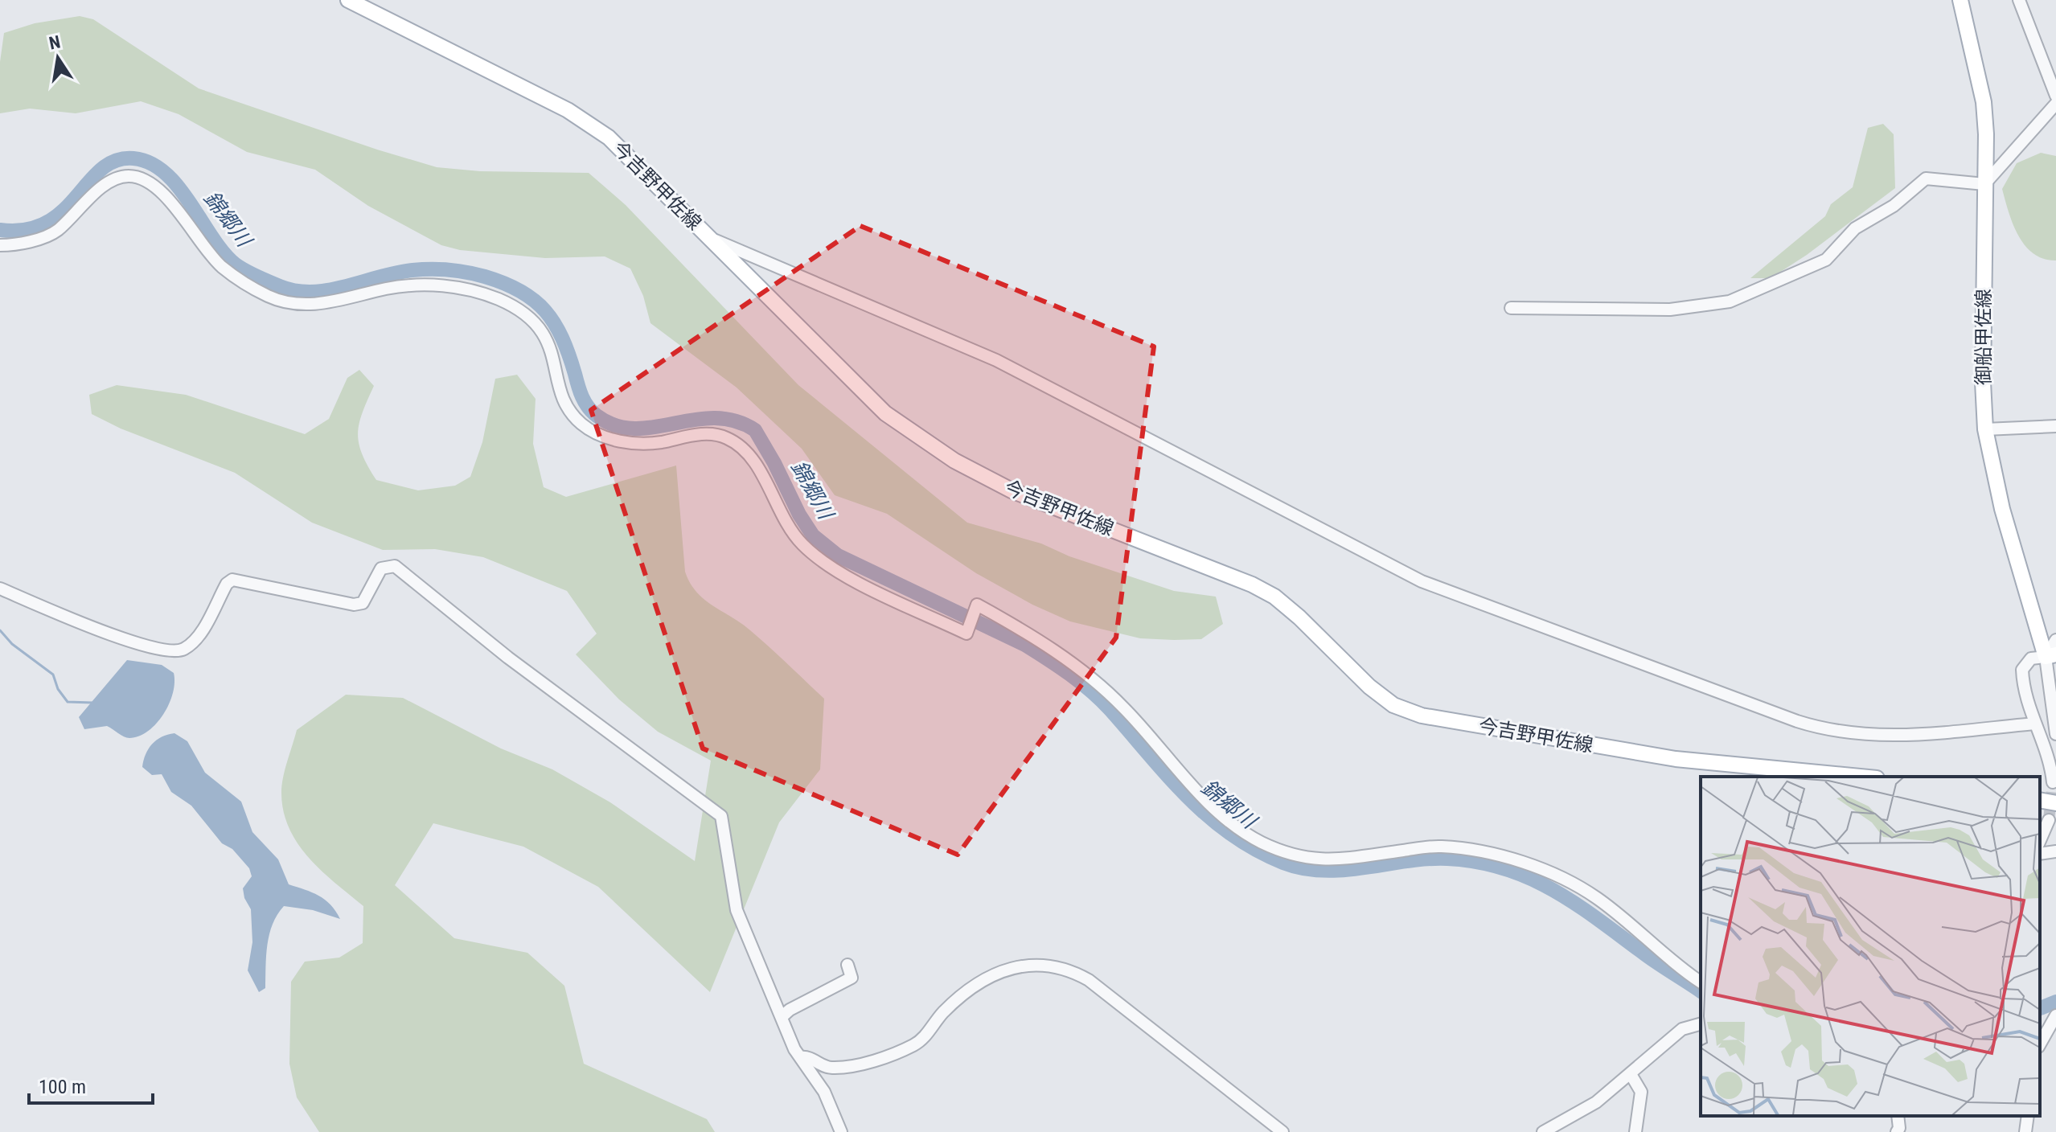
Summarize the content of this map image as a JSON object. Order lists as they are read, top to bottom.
{
  "streets": {
    "main road": ["今吉野甲佐線", "御船甲佐線"]
  },
  "water": ["錦郷川"],
  "scale_bar": "100 m",
  "north": "top"
}
